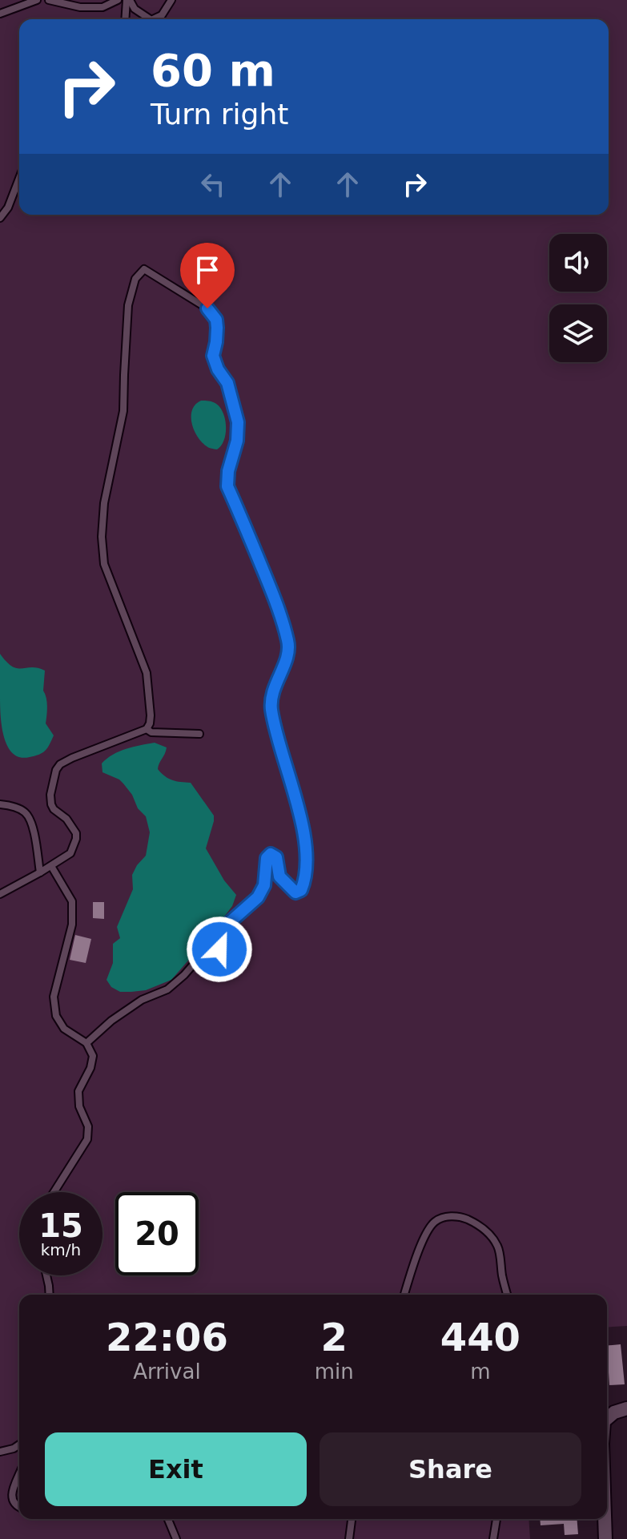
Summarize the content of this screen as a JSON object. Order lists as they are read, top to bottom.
{
  "page": {
    "turn": ["60 m", "Turn right"],
    "speed": "15 km/h",
    "limit": "20",
    "eta": [
      "22:06",
      "Arrival",
      "2",
      "min",
      "440",
      "m"
    ],
    "buttons": ["Exit", "Share"]
  }
}
